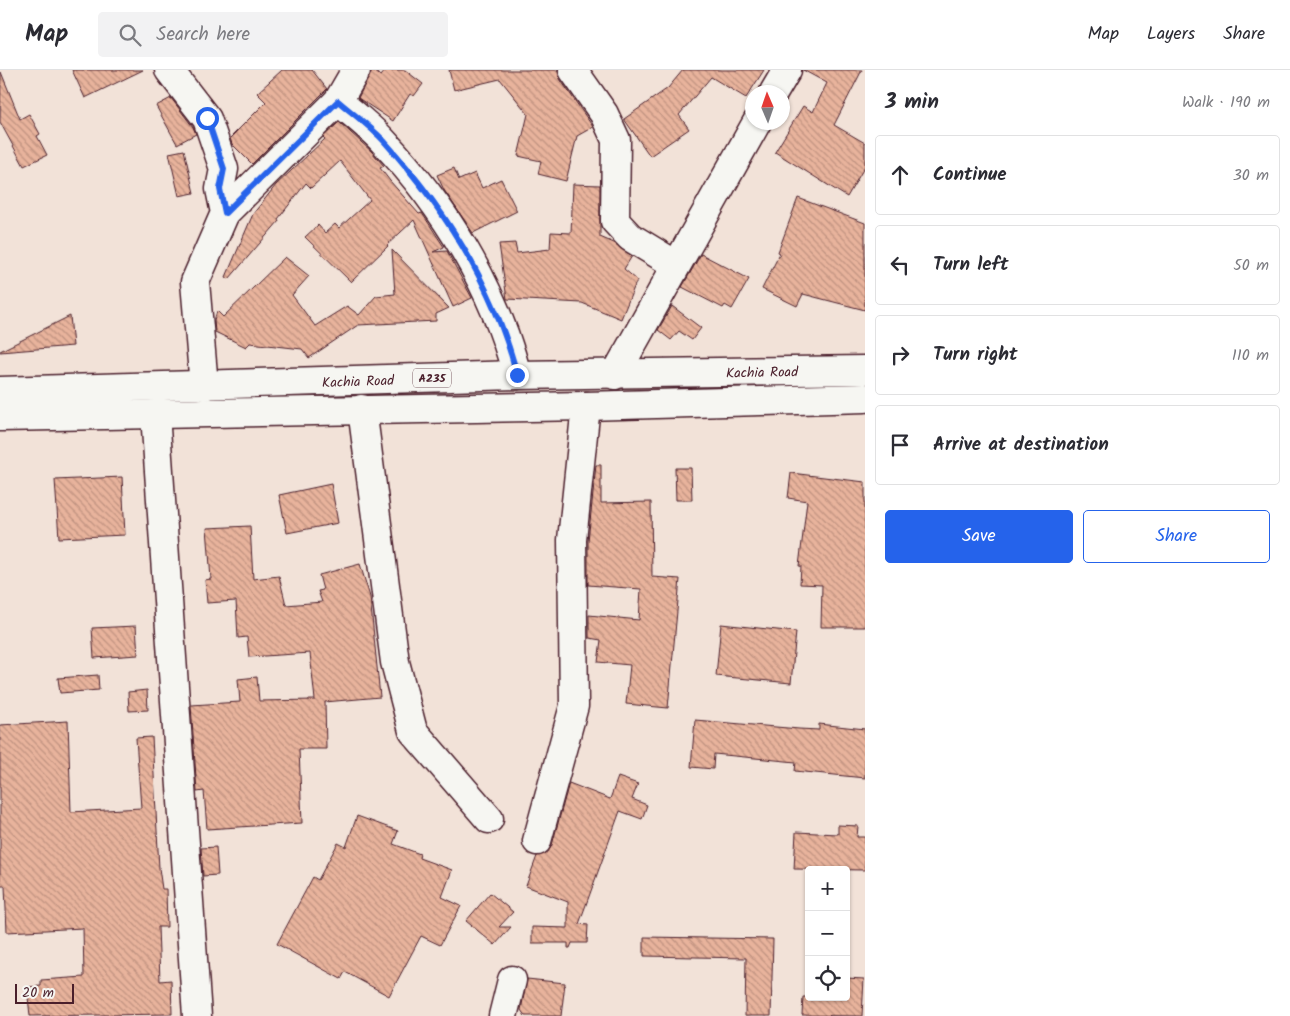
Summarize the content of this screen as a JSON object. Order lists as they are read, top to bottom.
{
  "streets": {
    "main road": ["Kachia Road", "A235"]
  },
  "scale_bar": "20 m",
  "north": "top",
  "page": {
    "header": "Map",
    "search": "Search here",
    "nav": ["Map", "Layers", "Share"],
    "heading": ["3 min", "Walk · 190 m"],
    "list": [
      ["Continue", "30 m"],
      ["Turn left", "50 m"],
      ["Turn right", "110 m"],
      "Arrive at destination"
    ],
    "buttons": ["Save", "Share"],
    "map_buttons": ["+", "−"],
    "scale": "20 m"
  }
}
